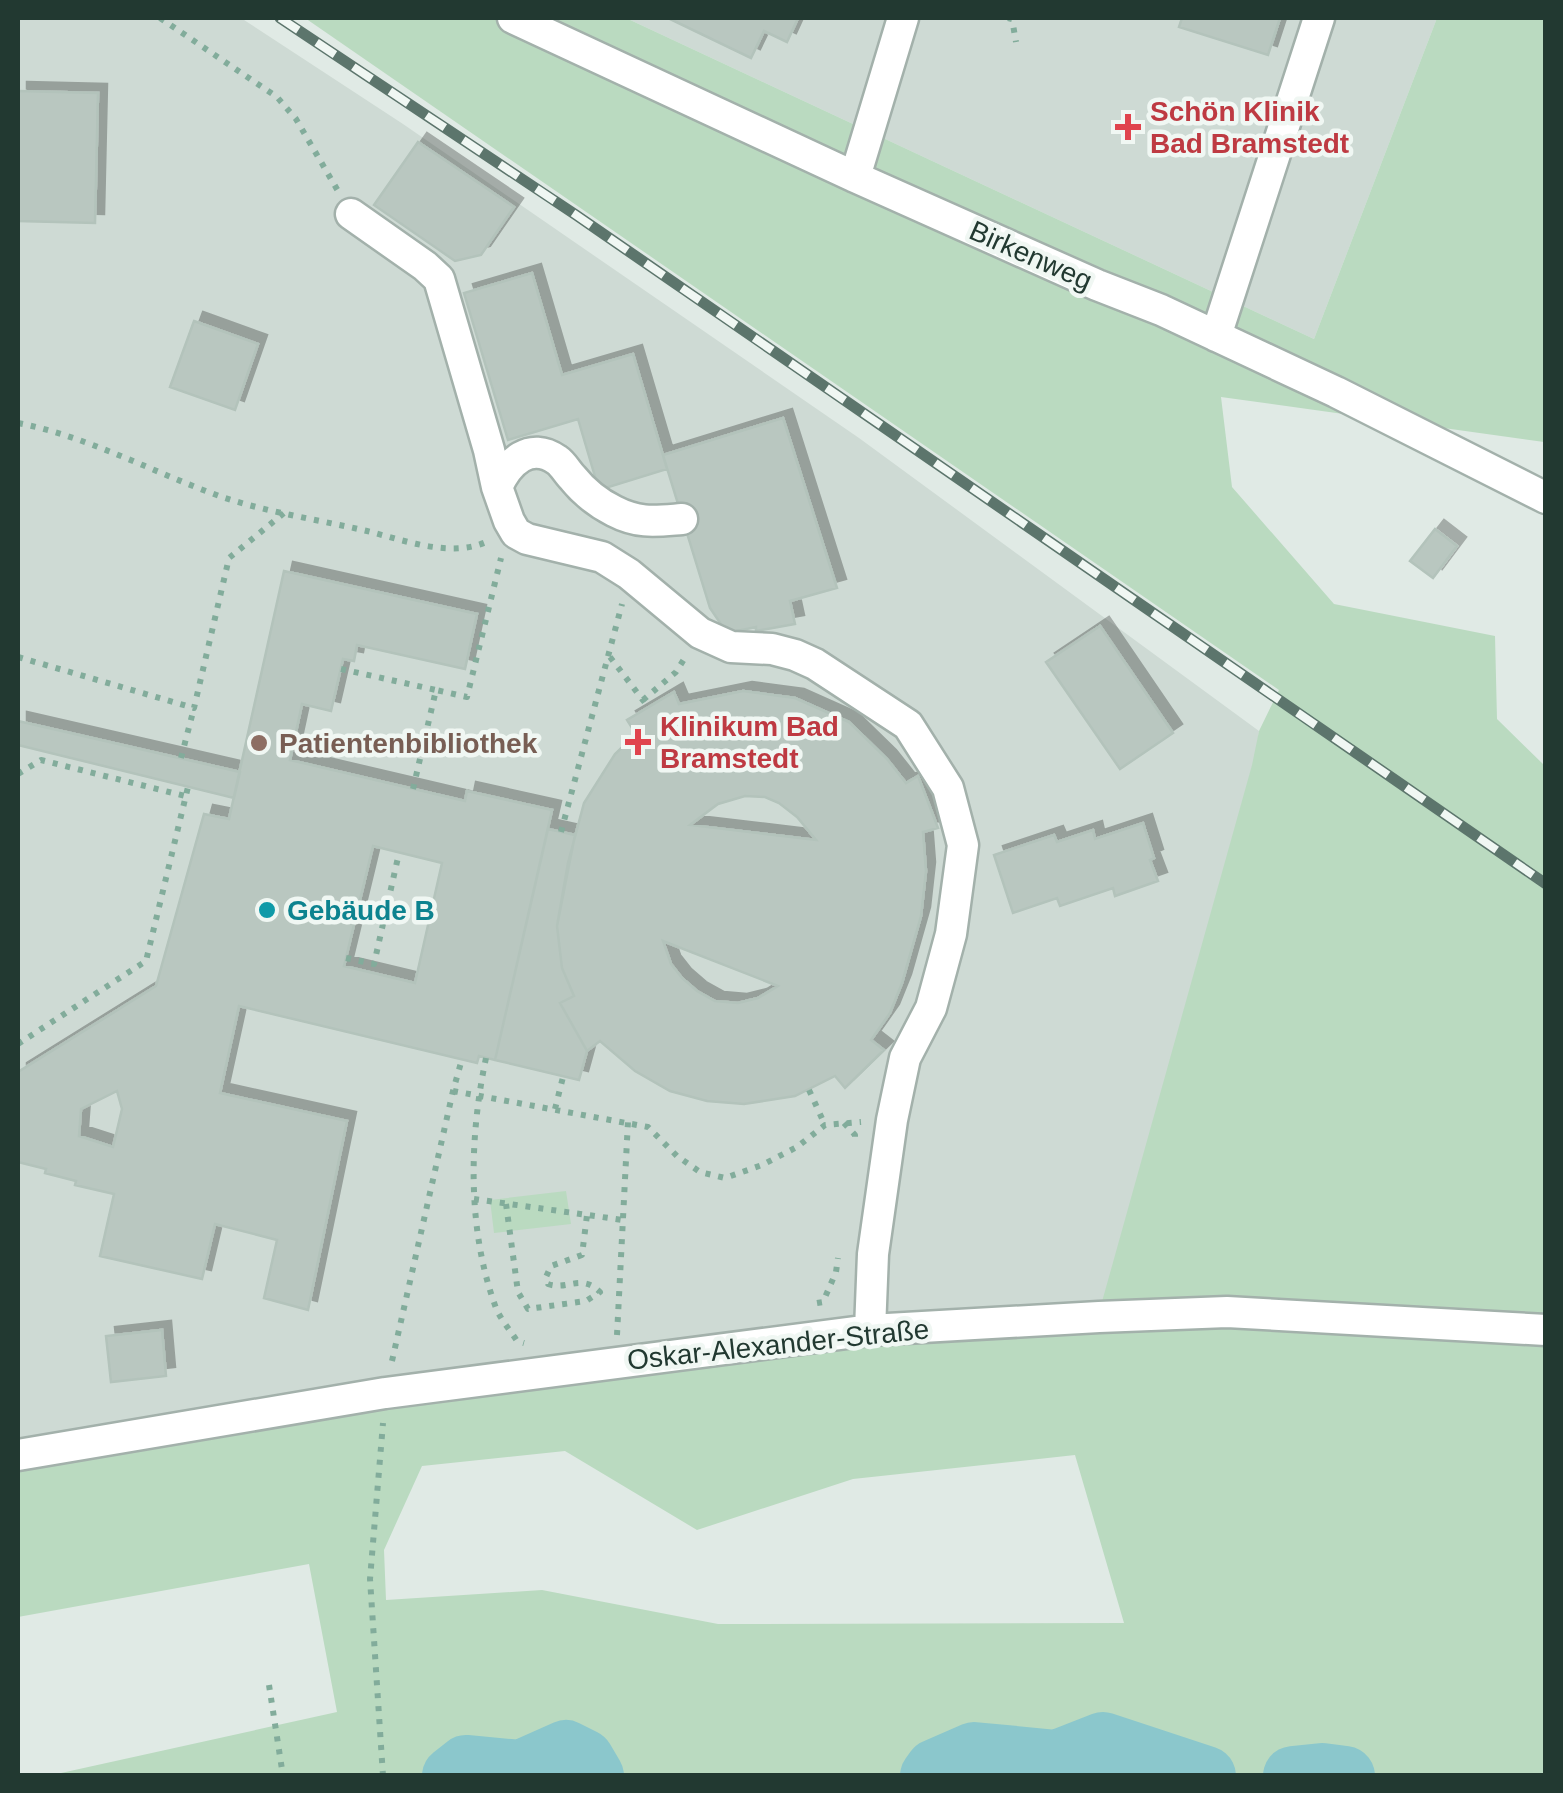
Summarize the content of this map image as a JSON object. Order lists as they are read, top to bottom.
{
  "streets": {
    "street": ["Birkenweg", "Oskar-Alexander-Straße"]
  },
  "places": {
    "health": ["Schön Klinik Bad Bramstedt", "Klinikum Bad Bramstedt"],
    "other": ["Patientenbibliothek", "Gebäude B"]
  }
}
